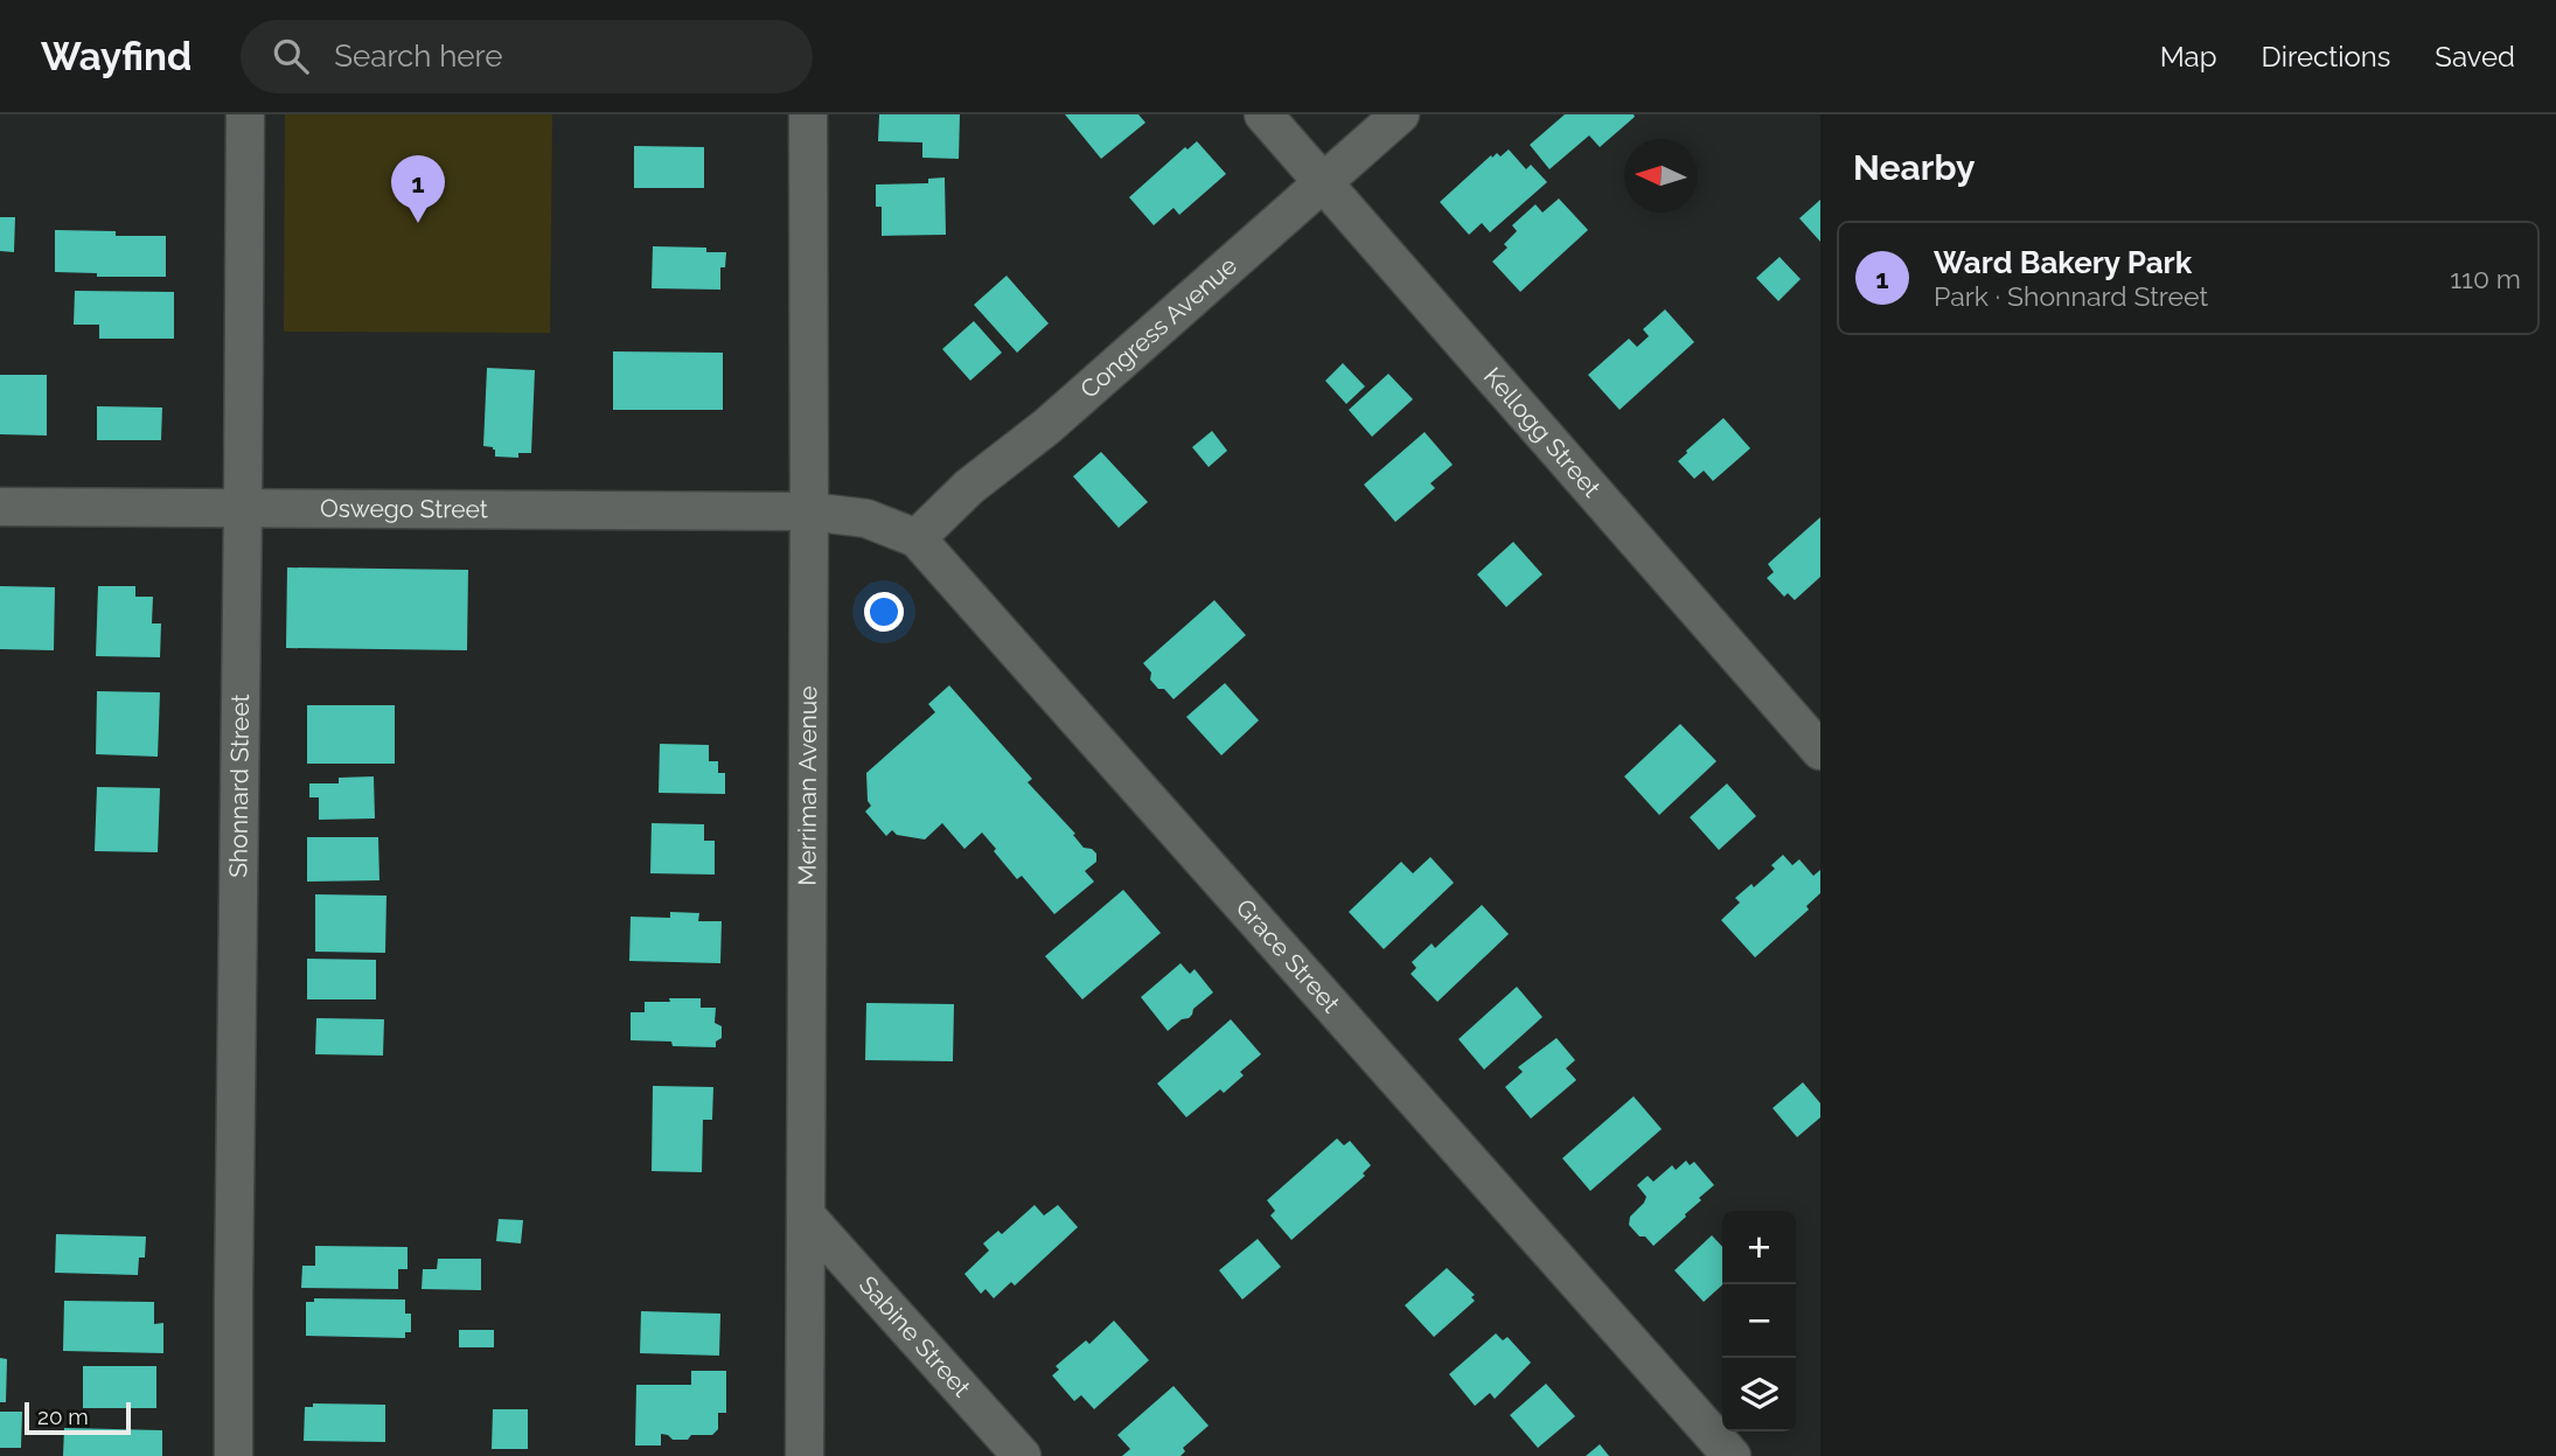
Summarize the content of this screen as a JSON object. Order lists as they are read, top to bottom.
{
  "streets": {
    "street": [
      "Congress Avenue",
      "Kellogg Street",
      "Oswego Street",
      "Merriman Avenue",
      "Shonnard Street",
      "Grace Street",
      "Sabine Street"
    ]
  },
  "crossings": [
    ["Congress Avenue", "Kellogg Street"],
    ["Congress Avenue", "Grace Street"],
    ["Oswego Street", "Merriman Avenue"],
    ["Oswego Street", "Shonnard Street"],
    ["Oswego Street", "Grace Street"],
    ["Merriman Avenue", "Grace Street"],
    ["Merriman Avenue", "Sabine Street"]
  ],
  "scale_bar": "20 m",
  "north": "left",
  "page": {
    "header": "Wayfind",
    "search": "Search here",
    "nav": ["Map", "Directions", "Saved"],
    "heading": "Nearby",
    "pins": "1",
    "list": [
      {
        "mark": "1",
        "name": "Ward Bakery Park",
        "note": "Park · Shonnard Street",
        "value": "110 m"
      }
    ],
    "map_buttons": ["+", "−"],
    "scale": "20 m"
  }
}
